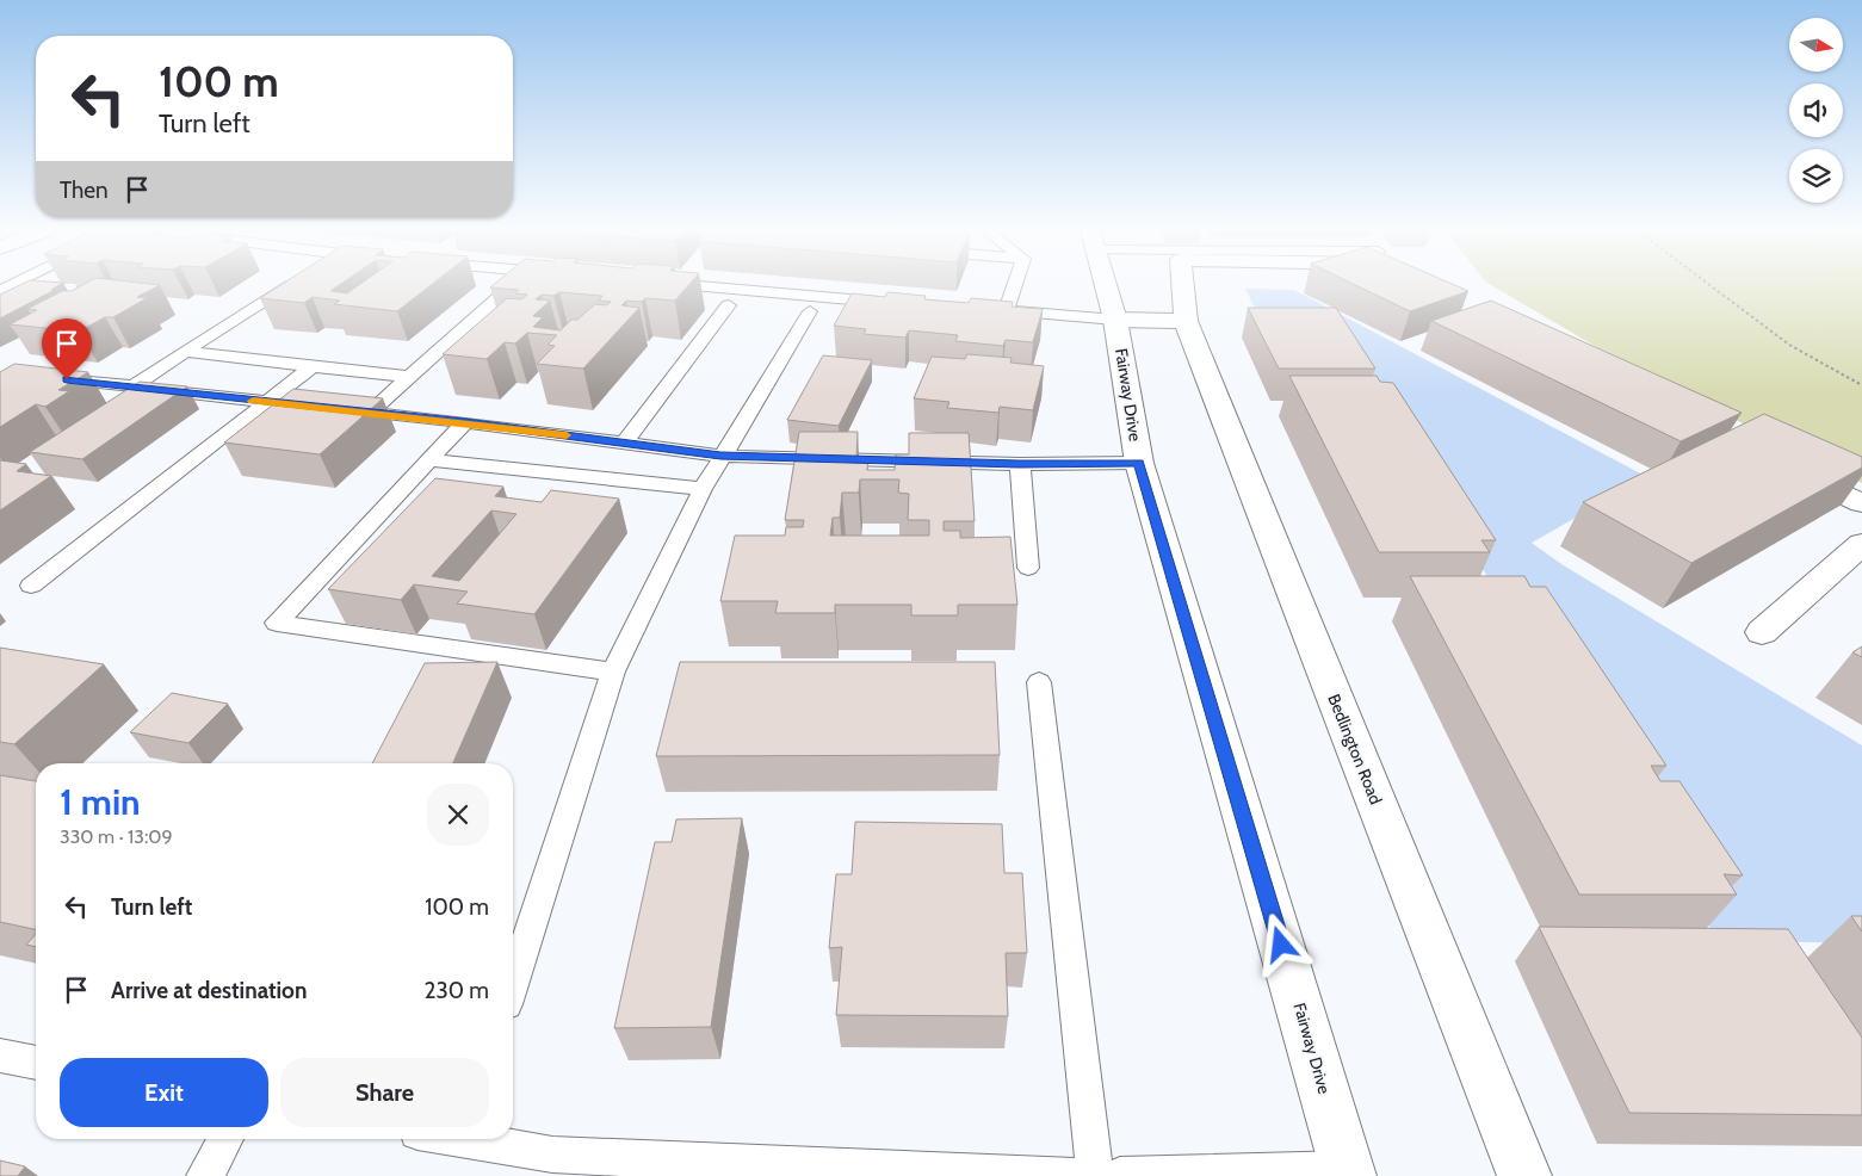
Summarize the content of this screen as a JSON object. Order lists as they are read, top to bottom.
{
  "streets": {
    "street": ["Fairway Drive", "Bedlington Road"]
  },
  "north": "right",
  "page": {
    "turn": ["100 m", "Turn left"],
    "then": "Then",
    "heading": ["1 min", "330 m · 13:09"],
    "list": [
      {
        "name": "Turn left",
        "value": "100 m"
      },
      {
        "name": "Arrive at destination",
        "value": "230 m"
      }
    ],
    "buttons": ["Exit", "Share"]
  }
}
